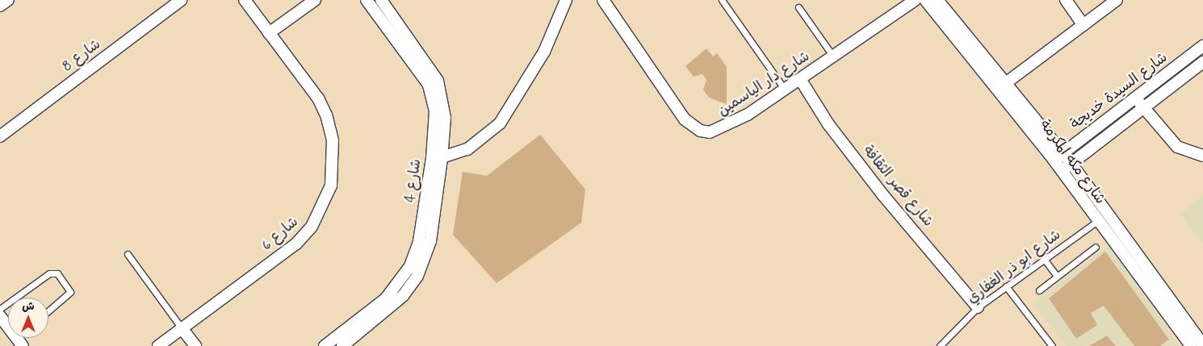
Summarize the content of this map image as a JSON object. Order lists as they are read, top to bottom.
{
  "streets": {
    "street": [
      "شارع 8",
      "شارع دار الياسمين",
      "شارع السيدة خديجة",
      "شارع مكه المكرمة",
      "شارع 4",
      "شارع قصر الثقافة",
      "شارع 6"
    ],
    "lane": ["شارع ابو ذر الغفاري"]
  },
  "crossings": [
    ["شارع دار الياسمين", "شارع قصر الثقافة"],
    ["شارع السيدة خديجة", "شارع مكه المكرمة"],
    ["شارع مكه المكرمة", "شارع ابو ذر الغفاري"],
    ["شارع قصر الثقافة", "شارع ابو ذر الغفاري"]
  ],
  "north": "top"
}
